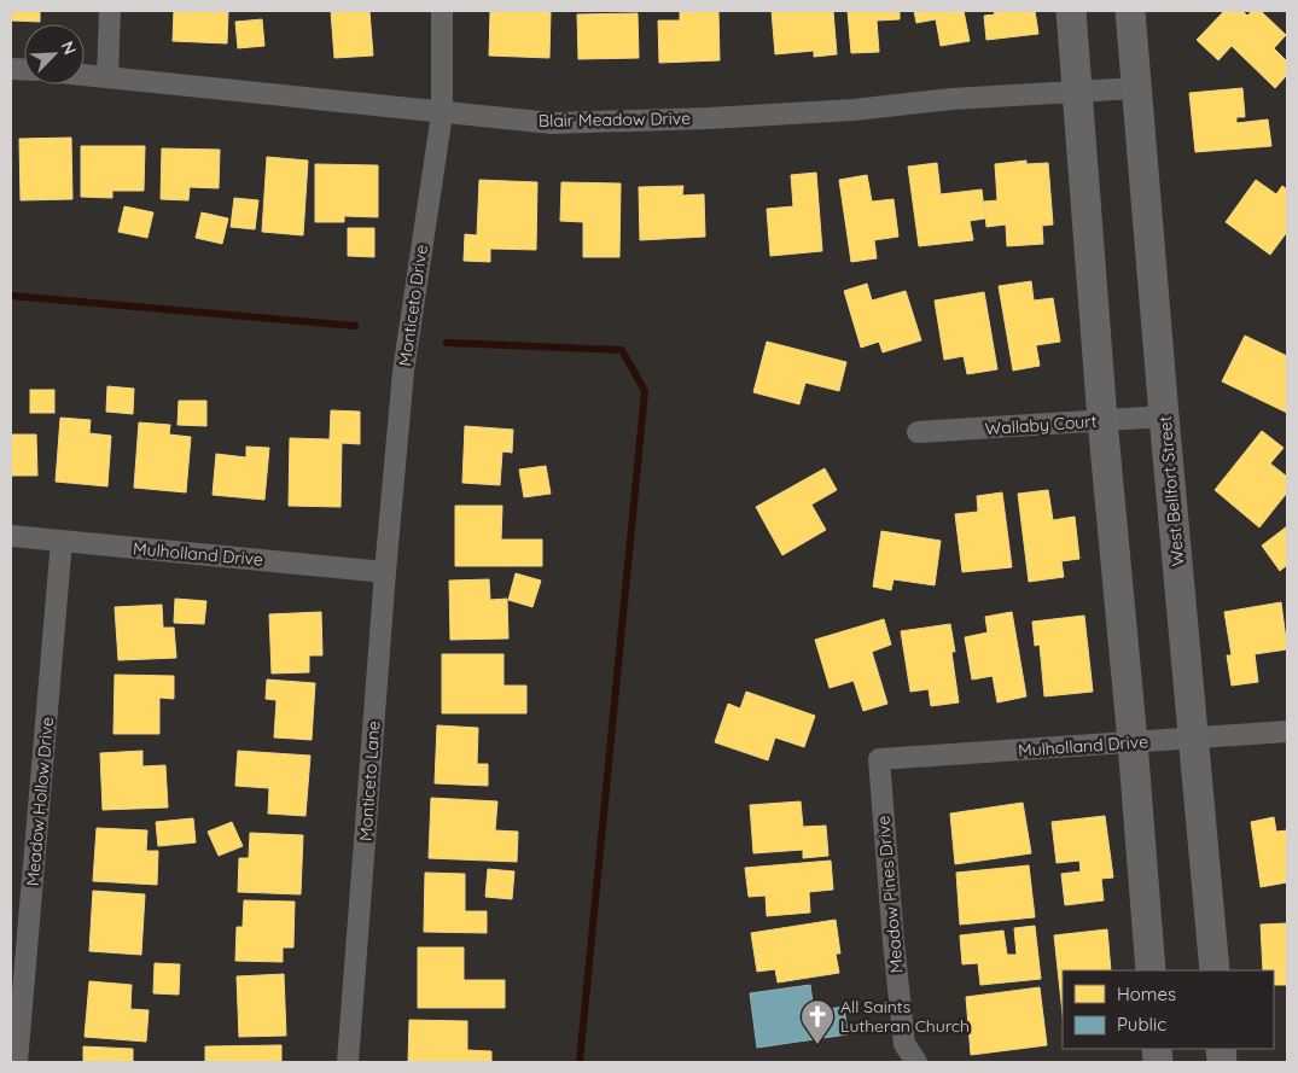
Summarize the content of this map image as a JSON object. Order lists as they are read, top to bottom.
{
  "streets": {
    "main road": ["West Bellfort Street"],
    "street": [
      "Blair Meadow Drive",
      "Monticeto Drive",
      "Wallaby Court",
      "Mulholland Drive",
      "Monticeto Lane",
      "Meadow Hollow Drive",
      "Meadow Pines Drive"
    ]
  },
  "crossings": [
    ["Blair Meadow Drive", "Monticeto Drive"],
    ["Blair Meadow Drive", "West Bellfort Street"],
    ["Monticeto Drive", "Monticeto Lane"],
    ["Wallaby Court", "West Bellfort Street"],
    ["West Bellfort Street", "Mulholland Drive"],
    ["Mulholland Drive", "Monticeto Lane"],
    ["Mulholland Drive", "Meadow Hollow Drive"],
    ["Mulholland Drive", "Meadow Pines Drive"]
  ],
  "places": {
    "church": ["All Saints Lutheran Church"]
  },
  "legend": ["Homes", "Public"],
  "north": "top right"
}
